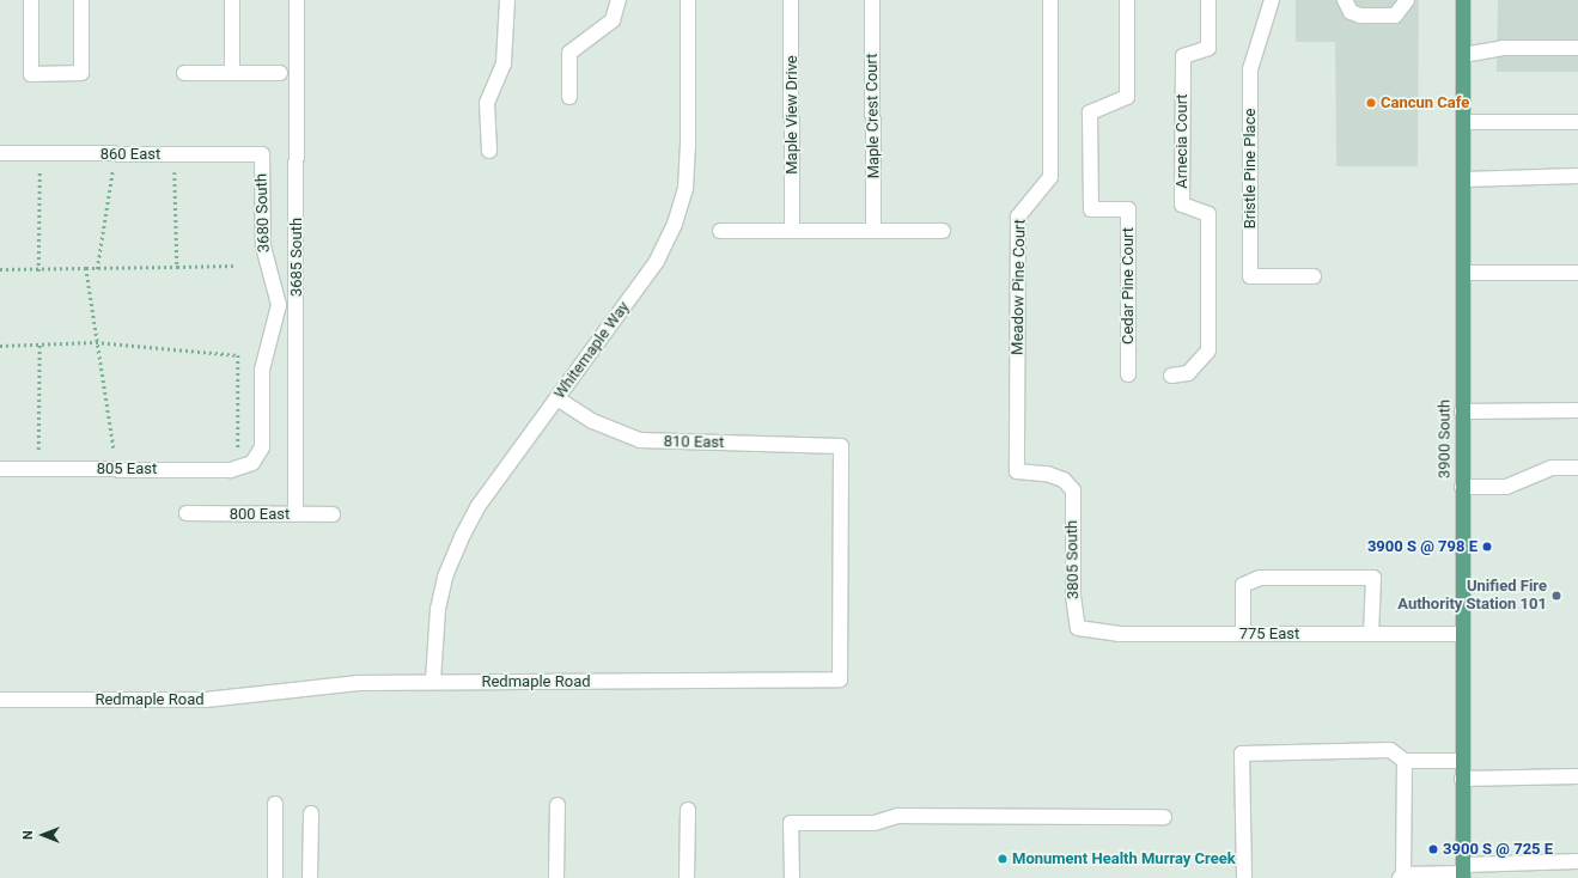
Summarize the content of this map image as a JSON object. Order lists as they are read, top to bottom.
{
  "streets": {
    "main road": ["3900 South"],
    "street": [
      "Maple View Drive",
      "Maple Crest Court",
      "Arnecia Court",
      "860 East",
      "Bristle Pine Place",
      "3680 South",
      "3685 South",
      "Cedar Pine Court",
      "Meadow Pine Court",
      "Whitemaple Way",
      "810 East",
      "805 East",
      "800 East",
      "3805 South",
      "775 East",
      "Redmaple Road"
    ]
  },
  "crossings": [
    ["860 East", "3680 South"],
    ["3680 South", "805 East"],
    ["3685 South", "800 East"],
    ["Meadow Pine Court", "3805 South"],
    ["Whitemaple Way", "810 East"],
    ["Whitemaple Way", "Redmaple Road"],
    ["3900 South", "775 East"],
    ["810 East", "Redmaple Road"],
    ["3805 South", "775 East"]
  ],
  "places": [
    "Cancun Cafe",
    "3900 S @ 798 E",
    "Unified Fire Authority Station 101",
    "3900 S @ 725 E",
    "Monument Health Murray Creek"
  ],
  "north": "left"
}
